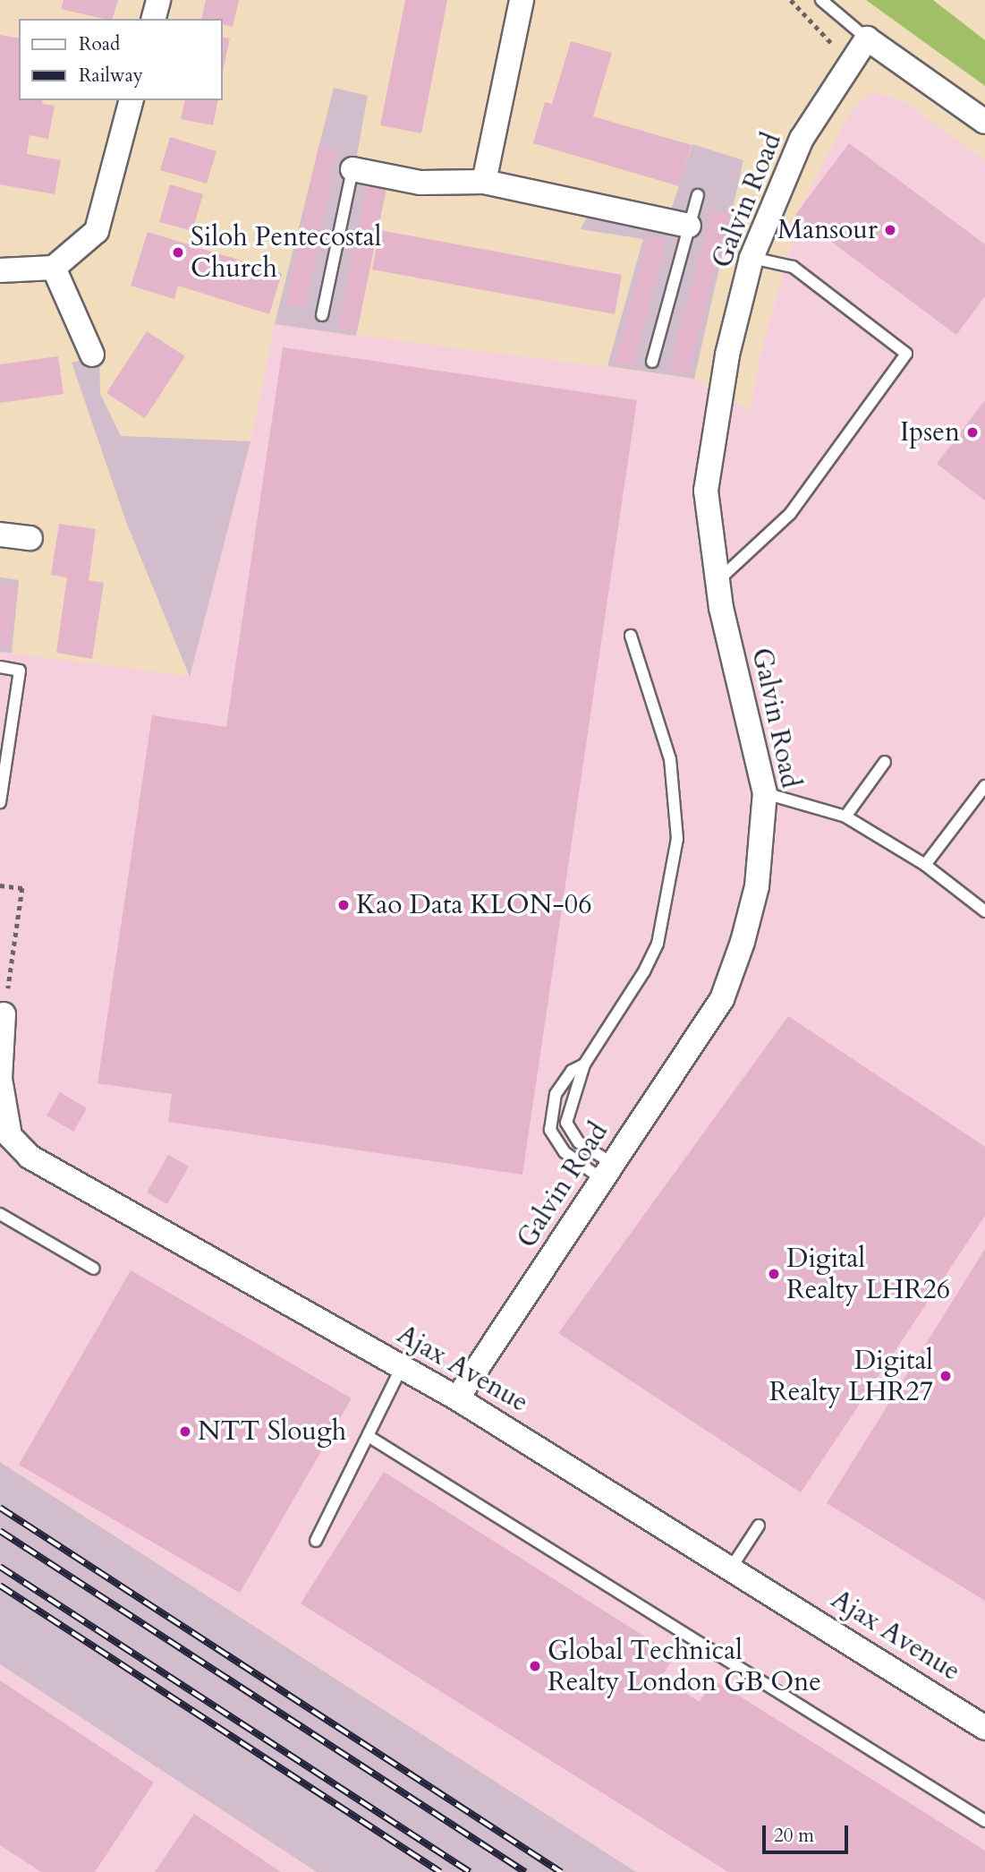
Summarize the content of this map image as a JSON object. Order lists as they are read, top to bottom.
{
  "streets": {
    "street": ["Galvin Road", "Ajax Avenue"]
  },
  "crossings": [
    ["Galvin Road", "Ajax Avenue"]
  ],
  "places": [
    "Mansour",
    "Siloh Pentecostal Church",
    "Ipsen",
    "Kao Data KLON-06",
    "Digital Realty LHR26",
    "Digital Realty LHR27",
    "NTT Slough",
    "Global Technical Realty London GB One"
  ],
  "legend": ["Road", "Railway"],
  "scale_bar": "20 m"
}
